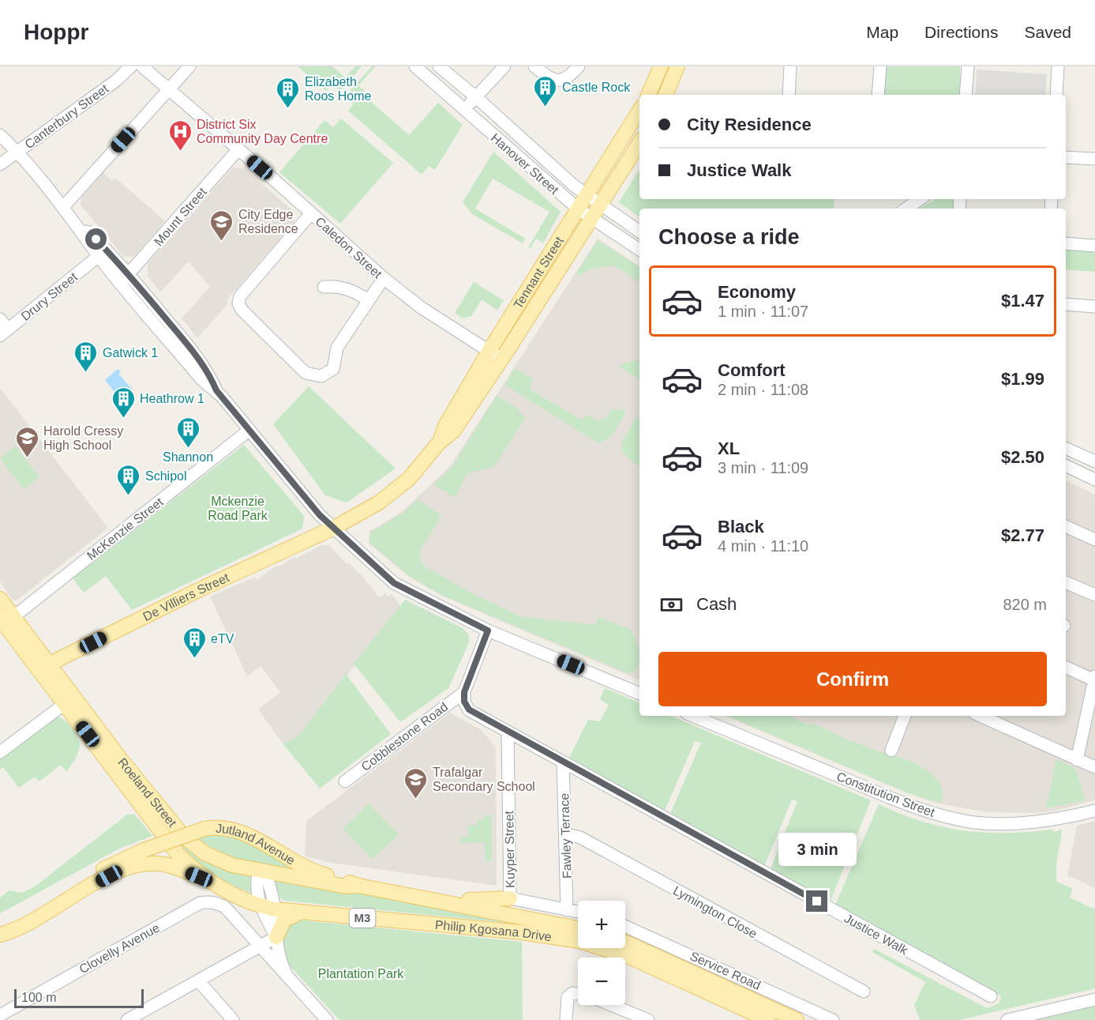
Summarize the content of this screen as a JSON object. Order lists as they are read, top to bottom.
{
  "streets": {
    "main road": [
      "Tennant Street",
      "De Villiers Street",
      "Roeland Street",
      "Jutland Avenue",
      "M3",
      "Philip Kgosana Drive"
    ],
    "street": [
      "Canterbury Street",
      "Hanover Street",
      "Mount Street",
      "Caledon Street",
      "Drury Street",
      "McKenzie Street",
      "Cobblestone Road",
      "Constitution Street",
      "Fawley Terrace",
      "Kuyper Street",
      "Lymington Close",
      "Justice Walk",
      "Clovelly Avenue",
      "Service Road"
    ]
  },
  "crossings": [
    ["Hanover Street", "Tennant Street"],
    ["Mount Street", "Caledon Street"],
    ["Caledon Street", "Tennant Street"],
    ["Tennant Street", "De Villiers Street"],
    ["McKenzie Street", "Roeland Street"],
    ["De Villiers Street", "Roeland Street"],
    ["Roeland Street", "Jutland Avenue"],
    ["Roeland Street", "M3"],
    ["Roeland Street", "Philip Kgosana Drive"],
    ["Fawley Terrace", "Lymington Close"],
    ["Fawley Terrace", "Justice Walk"],
    ["Jutland Avenue", "Philip Kgosana Drive"],
    ["Kuyper Street", "Justice Walk"],
    ["M3", "Philip Kgosana Drive"]
  ],
  "parks": ["Mckenzie Road Park", "Plantation Park"],
  "places": {
    "building": [
      "Castle Rock",
      "Elizabeth Roos Home",
      "Gatwick 1",
      "Heathrow 1",
      "Shannon",
      "Schipol",
      "eTV"
    ],
    "hospital": ["District Six Community Day Centre"],
    "school or university": ["City Edge Residence", "Harold Cressy High School", "Trafalgar Secondary School"]
  },
  "scale_bar": "100 m",
  "page": {
    "header": "Hoppr",
    "nav": ["Map", "Directions", "Saved"],
    "banner": ["City Residence", "Justice Walk"],
    "heading": "Choose a ride",
    "list": [
      {
        "name": "Economy",
        "note": "1 min · 11:07",
        "value": "$1.47"
      },
      {
        "name": "Comfort",
        "note": "2 min · 11:08",
        "value": "$1.99"
      },
      {
        "name": "XL",
        "note": "3 min · 11:09",
        "value": "$2.50"
      },
      {
        "name": "Black",
        "note": "4 min · 11:10",
        "value": "$2.77"
      }
    ],
    "pay": ["Cash", "820 m"],
    "buttons": "Confirm",
    "bubble": "3 min",
    "map_buttons": ["+", "−"],
    "scale": "100 m"
  }
}
